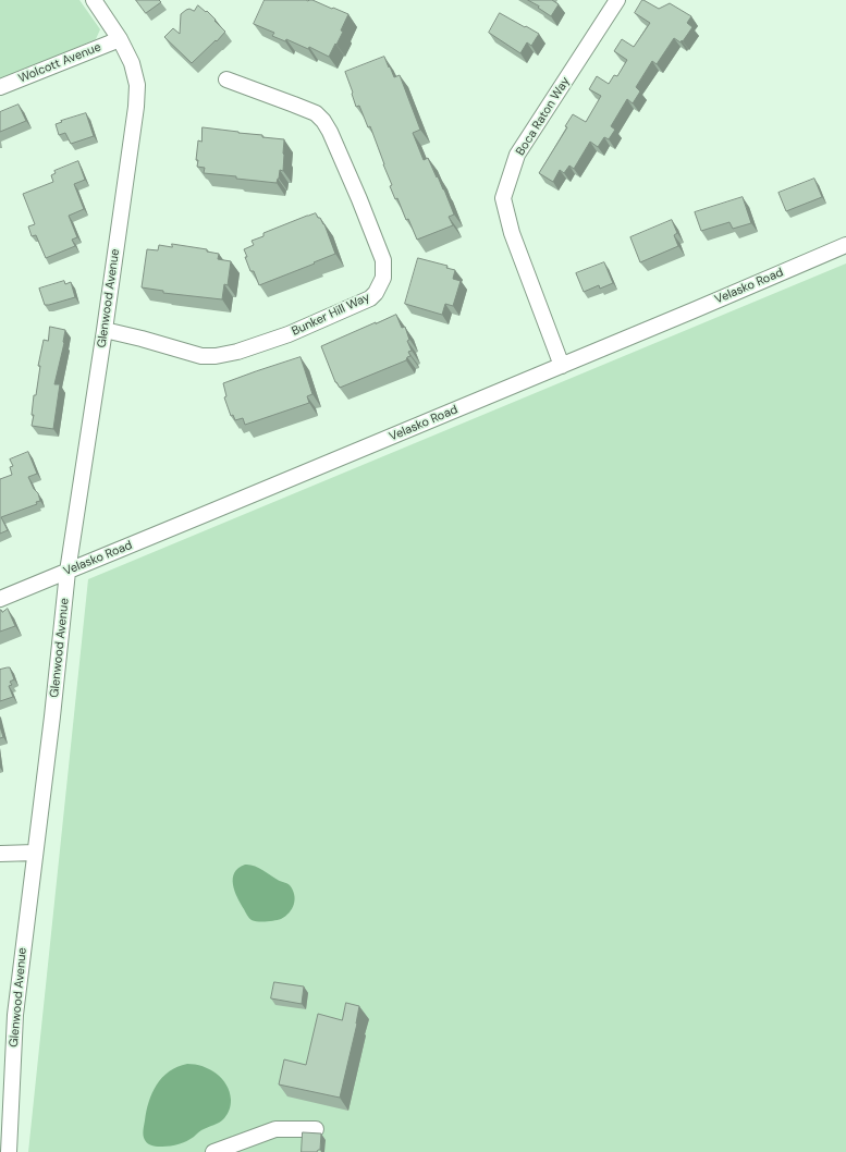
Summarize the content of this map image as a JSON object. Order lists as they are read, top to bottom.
{
  "streets": {
    "street": [
      "Wolcott Avenue",
      "Boca Raton Way",
      "Velasko Road",
      "Glenwood Avenue",
      "Bunker Hill Way"
    ]
  },
  "crossings": [
    ["Wolcott Avenue", "Glenwood Avenue"],
    ["Boca Raton Way", "Velasko Road"],
    ["Velasko Road", "Glenwood Avenue"],
    ["Glenwood Avenue", "Bunker Hill Way"]
  ]
}
